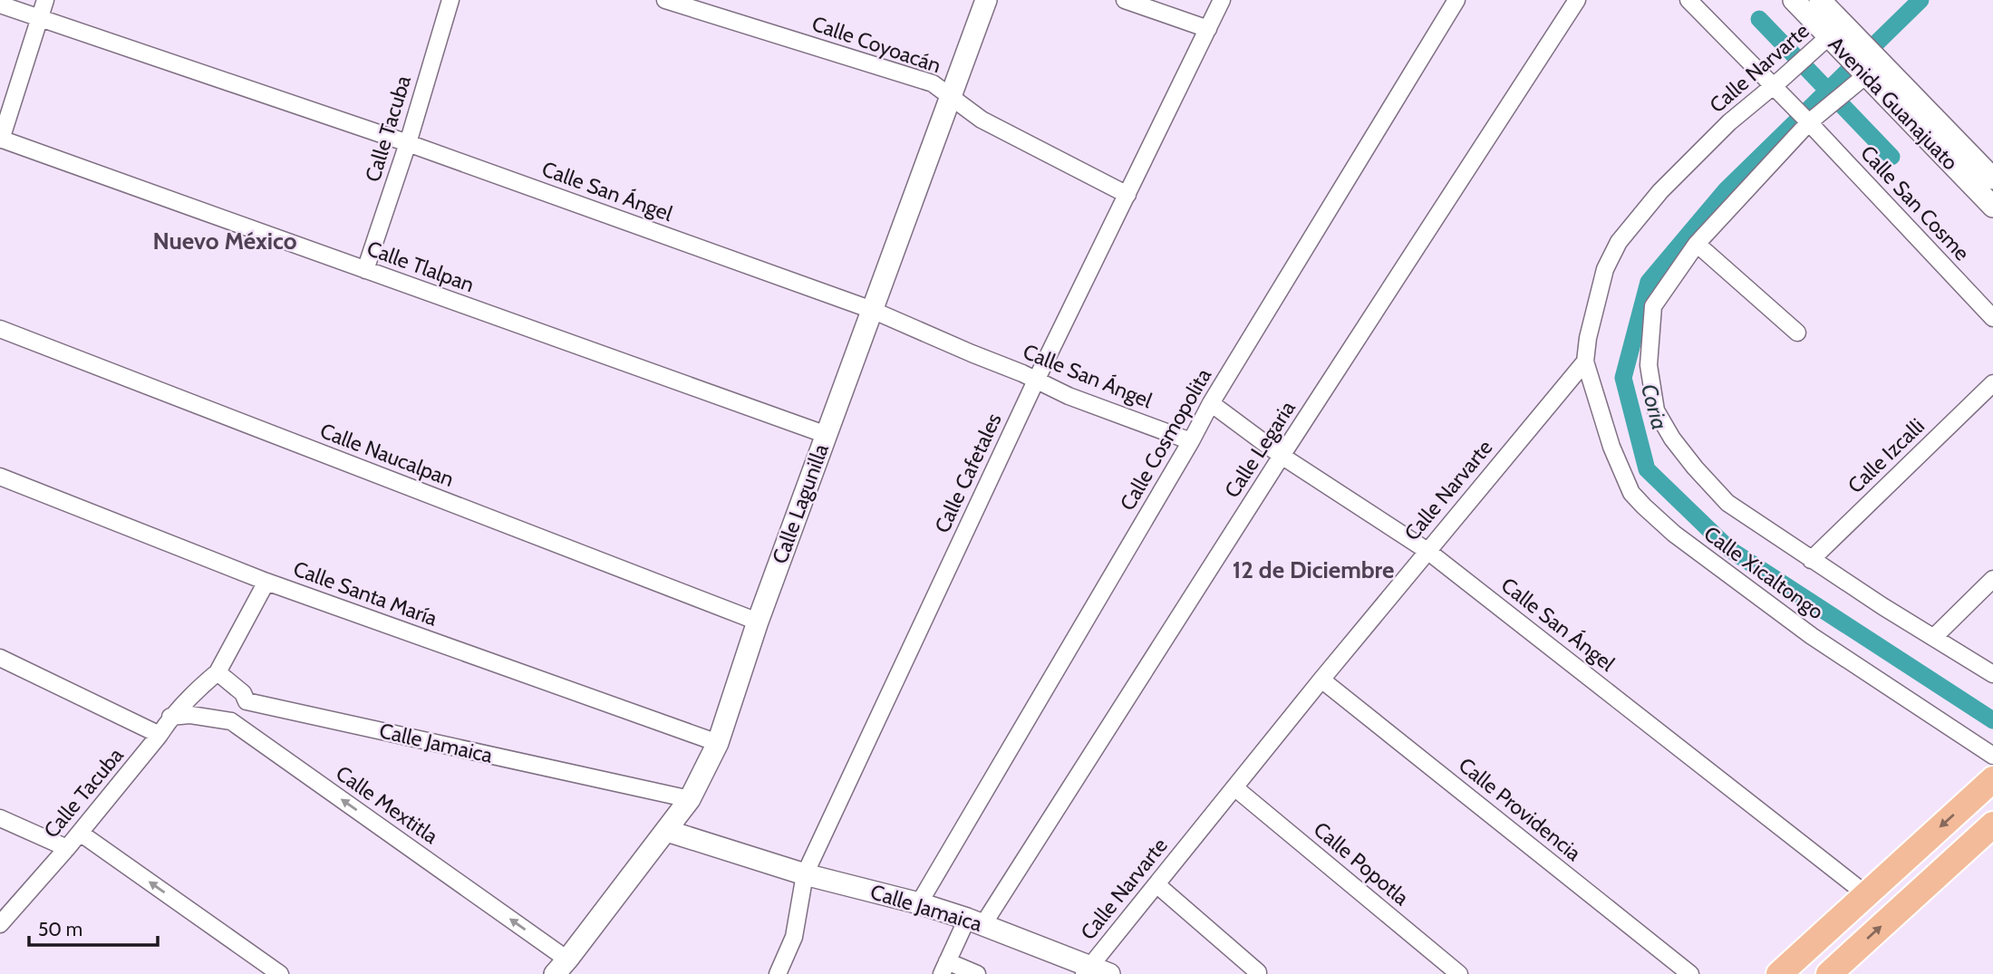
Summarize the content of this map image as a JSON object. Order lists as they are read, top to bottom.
{
  "streets": {
    "street": [
      "Calle Coyoacán",
      "Calle Narvarte",
      "Avenida Guanajuato",
      "Calle Tacuba",
      "Calle San Ángel",
      "Calle San Cosme",
      "Calle Tlalpan",
      "Calle Cosmopolita",
      "Calle Legaria",
      "Calle Naucalpan",
      "Calle Izcalli",
      "Calle Cafetales",
      "Calle Lagunilla",
      "Calle Xicaltongo",
      "Calle Santa María",
      "Calle Jamaica",
      "Calle Mextitla",
      "Calle Providencia",
      "Calle Popotla"
    ]
  },
  "crossings": [
    ["Calle Coyoacán", "Calle Cafetales"],
    ["Calle Coyoacán", "Calle Lagunilla"],
    ["Calle Narvarte", "Avenida Guanajuato"],
    ["Calle Narvarte", "Calle San Ángel"],
    ["Calle Narvarte", "Calle Xicaltongo"],
    ["Calle Narvarte", "Calle Jamaica"],
    ["Calle Narvarte", "Calle Providencia"],
    ["Calle Narvarte", "Calle Popotla"],
    ["Calle Tacuba", "Calle San Ángel"],
    ["Calle Tacuba", "Calle Tlalpan"],
    ["Calle Tacuba", "Calle Mextitla"],
    ["Calle San Ángel", "Calle Cosmopolita"],
    ["Calle San Ángel", "Calle Legaria"],
    ["Calle San Ángel", "Calle Cafetales"],
    ["Calle San Ángel", "Calle Lagunilla"],
    ["Calle Tlalpan", "Calle Lagunilla"],
    ["Calle Cosmopolita", "Calle Jamaica"],
    ["Calle Legaria", "Calle Jamaica"],
    ["Calle Naucalpan", "Calle Lagunilla"],
    ["Calle Izcalli", "Calle Xicaltongo"],
    ["Calle Cafetales", "Calle Jamaica"],
    ["Calle Lagunilla", "Calle Santa María"],
    ["Calle Lagunilla", "Calle Jamaica"],
    ["Calle Lagunilla", "Calle Mextitla"]
  ],
  "one_way": ["Calle Mextitla"],
  "districts": ["Nuevo México", "12 de Diciembre"],
  "water": ["Coria"],
  "scale_bar": "50 m"
}
